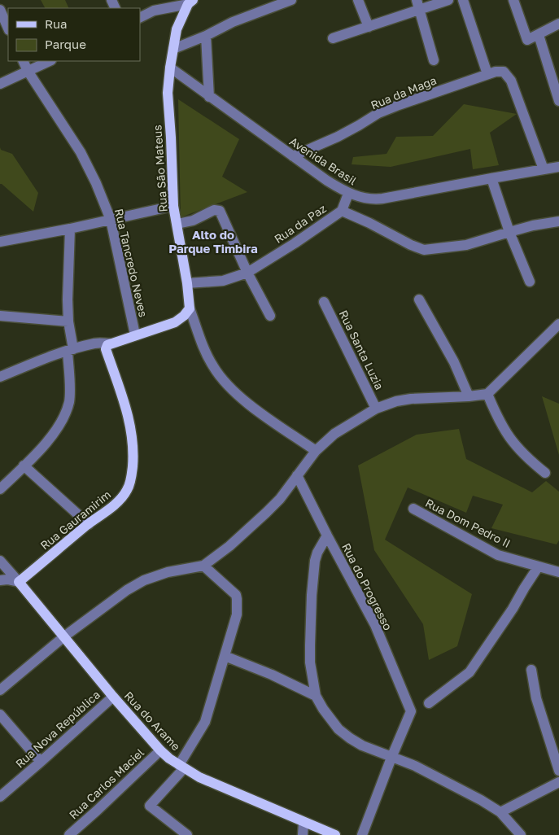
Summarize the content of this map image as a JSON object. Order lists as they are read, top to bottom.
{
  "streets": {
    "main road": ["Rua São Mateus", "Rua Gauramirim", "Rua do Arame"],
    "street": [
      "Rua da Maga",
      "Avenida Brasil",
      "Rua da Paz",
      "Rua Tancredo Neves",
      "Rua Santa Luzia",
      "Rua Dom Pedro II",
      "Rua do Progresso",
      "Rua Nova República",
      "Rua Carlos Maciel"
    ]
  },
  "crossings": [
    ["Rua da Maga", "Avenida Brasil"],
    ["Avenida Brasil", "Rua São Mateus"],
    ["Avenida Brasil", "Rua da Paz"],
    ["Rua São Mateus", "Rua da Paz"],
    ["Rua Gauramirim", "Rua do Arame"],
    ["Rua do Arame", "Rua Nova República"],
    ["Rua do Arame", "Rua Carlos Maciel"]
  ],
  "districts": ["Alto do Parque Timbira"],
  "legend": ["Rua", "Parque"]
}
